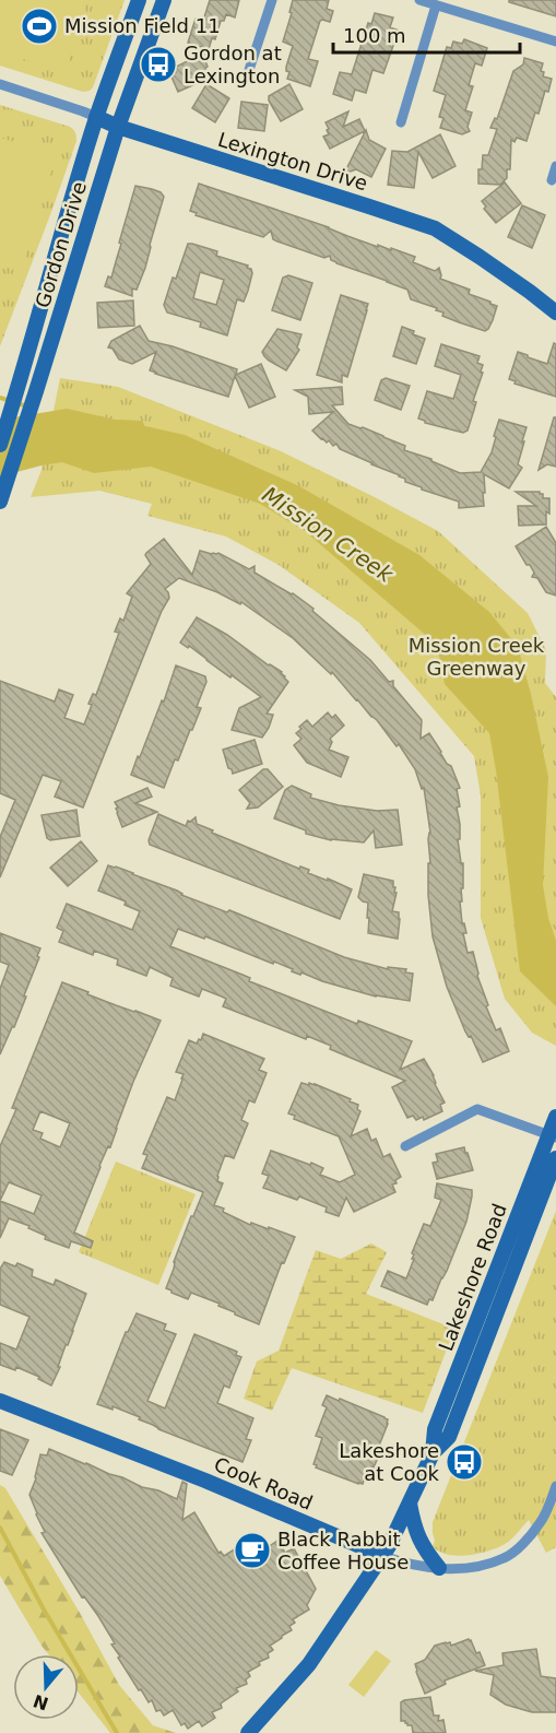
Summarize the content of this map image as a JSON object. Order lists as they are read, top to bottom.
{
  "streets": {
    "main road": [
      "Lexington Drive",
      "Gordon Drive",
      "Lakeshore Road",
      "Cook Road"
    ]
  },
  "crossings": [
    ["Lexington Drive", "Gordon Drive"],
    ["Lakeshore Road", "Cook Road"]
  ],
  "water": ["Mission Creek"],
  "parks": ["Mission Creek Greenway"],
  "places": {
    "sports": ["Mission Field 11"],
    "bus stop": ["Gordon at Lexington", "Lakeshore at Cook"],
    "cafe": ["Black Rabbit Coffee House"]
  },
  "scale_bar": "100 m",
  "north": "bottom"
}
